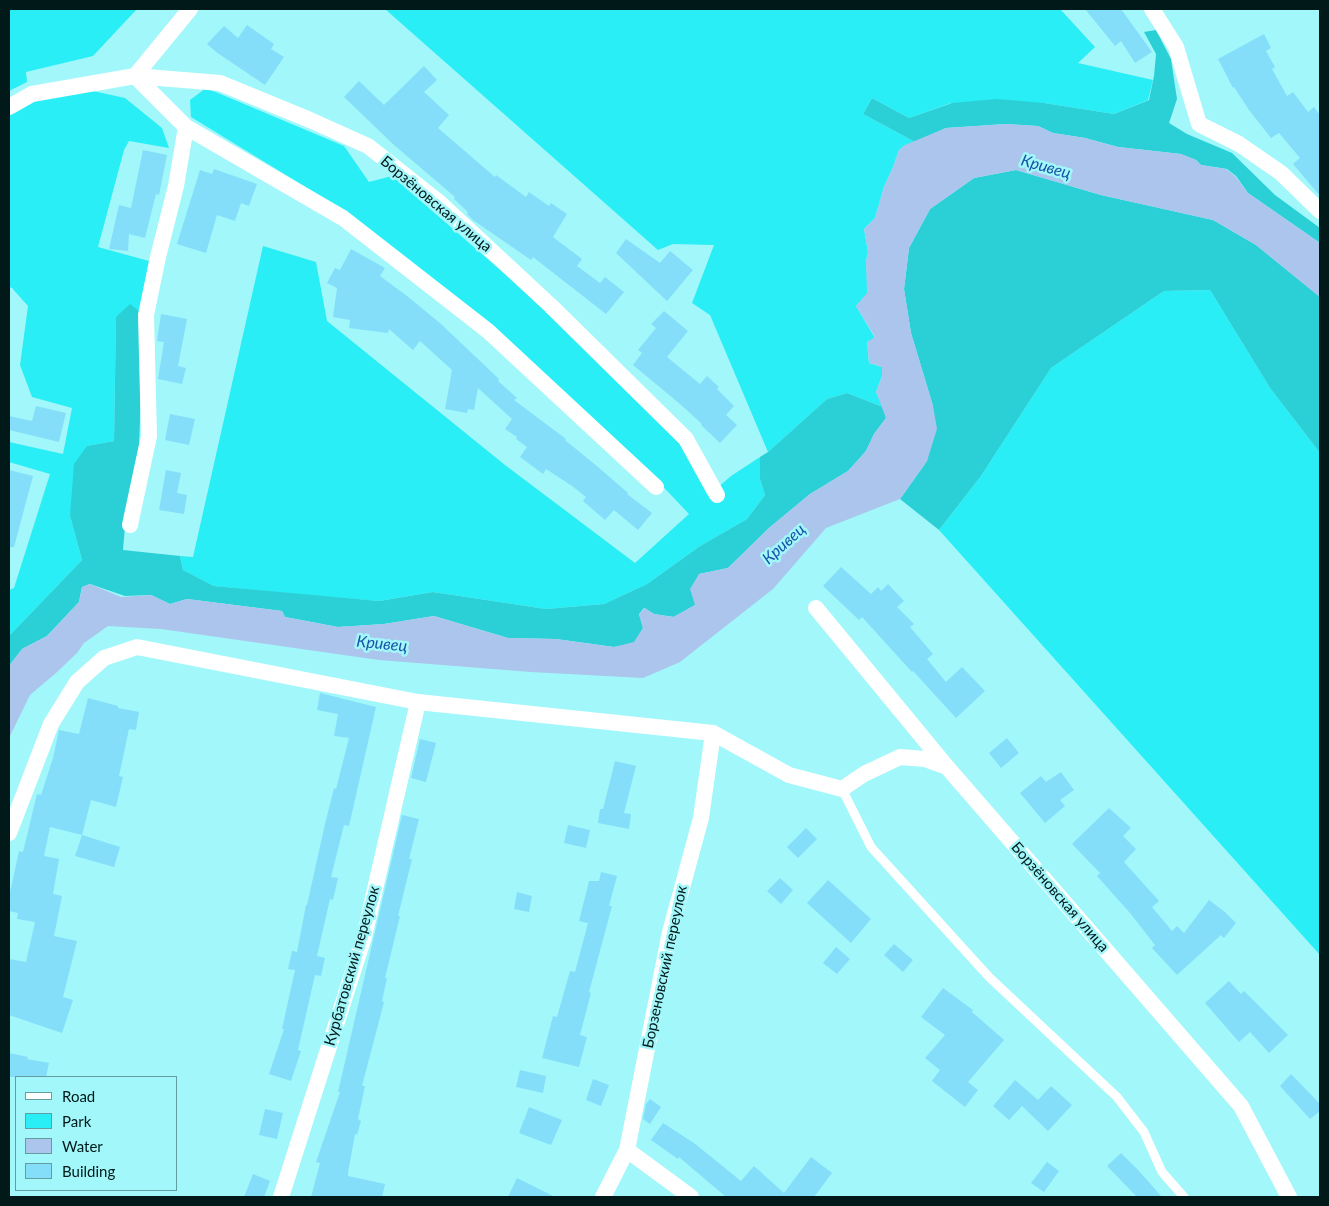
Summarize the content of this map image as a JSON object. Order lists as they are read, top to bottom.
{
  "streets": {
    "street": ["Борзёновская улица", "Курбатовский переулок", "Борзеновский переулок"]
  },
  "water": ["Кривец"],
  "legend": [
    "Road",
    "Park",
    "Water",
    "Building"
  ]
}
